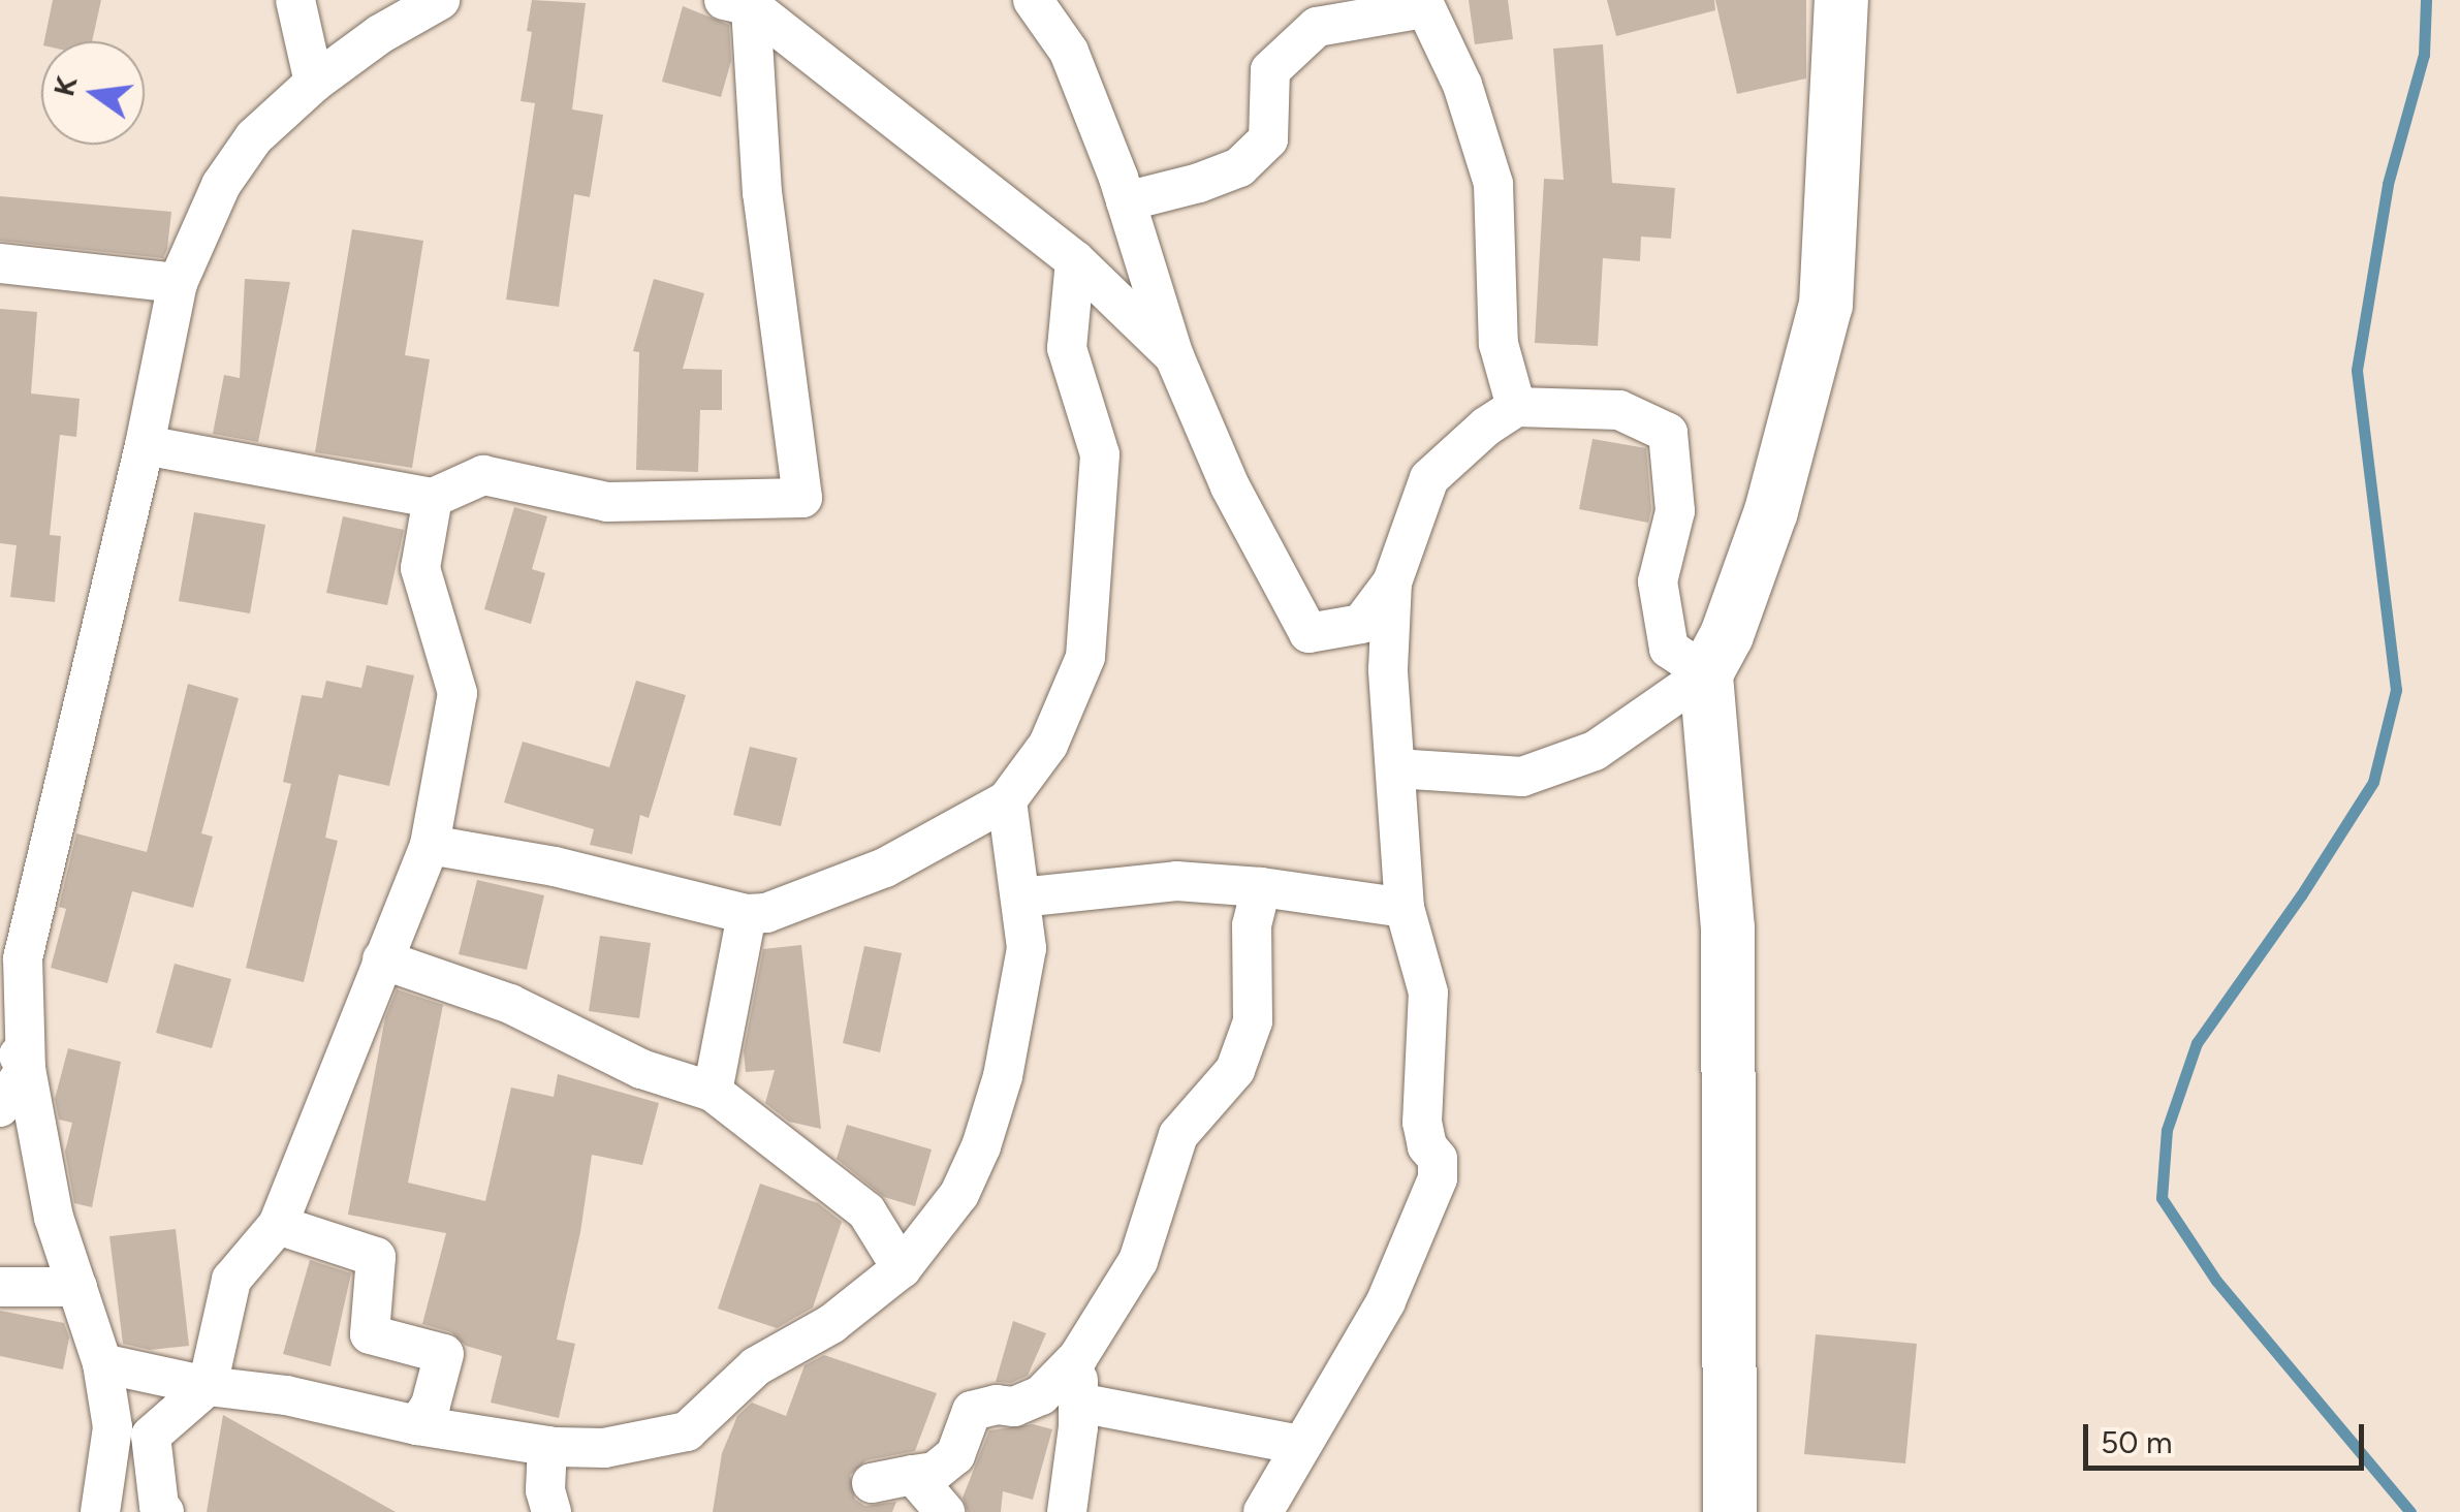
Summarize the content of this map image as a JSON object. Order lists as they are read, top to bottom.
{
  "scale_bar": "50 m",
  "north": "left"
}
